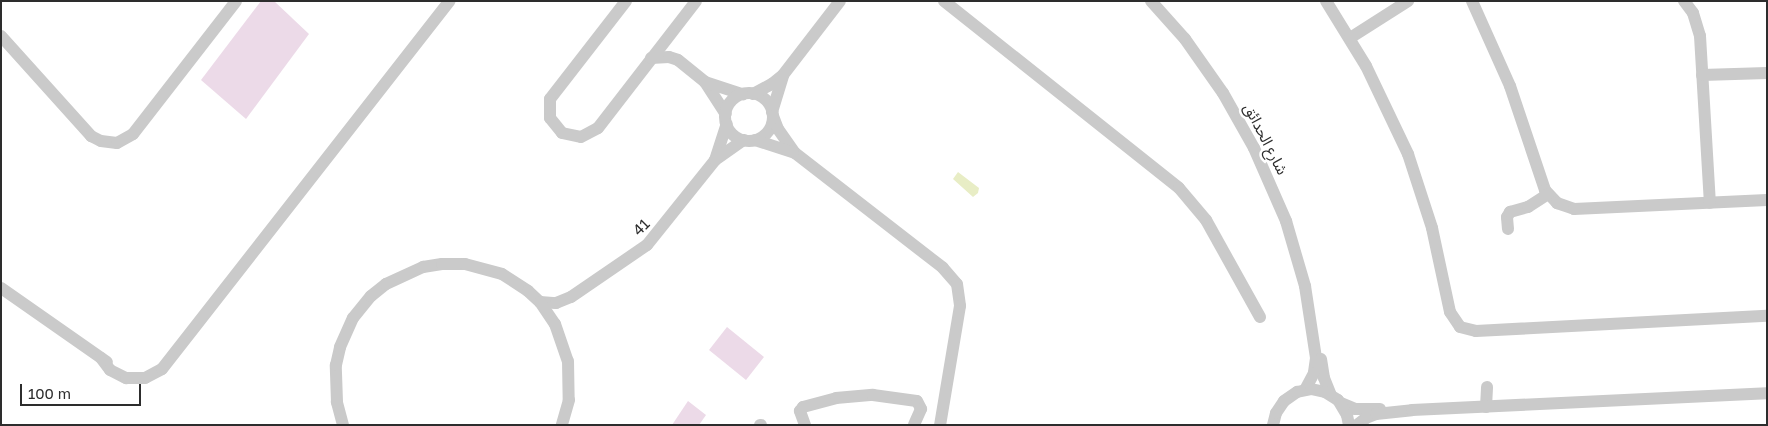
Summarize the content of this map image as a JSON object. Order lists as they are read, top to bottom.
{
  "streets": {
    "street": ["شارع الحدائق", "41"]
  },
  "scale_bar": "100 m"
}
